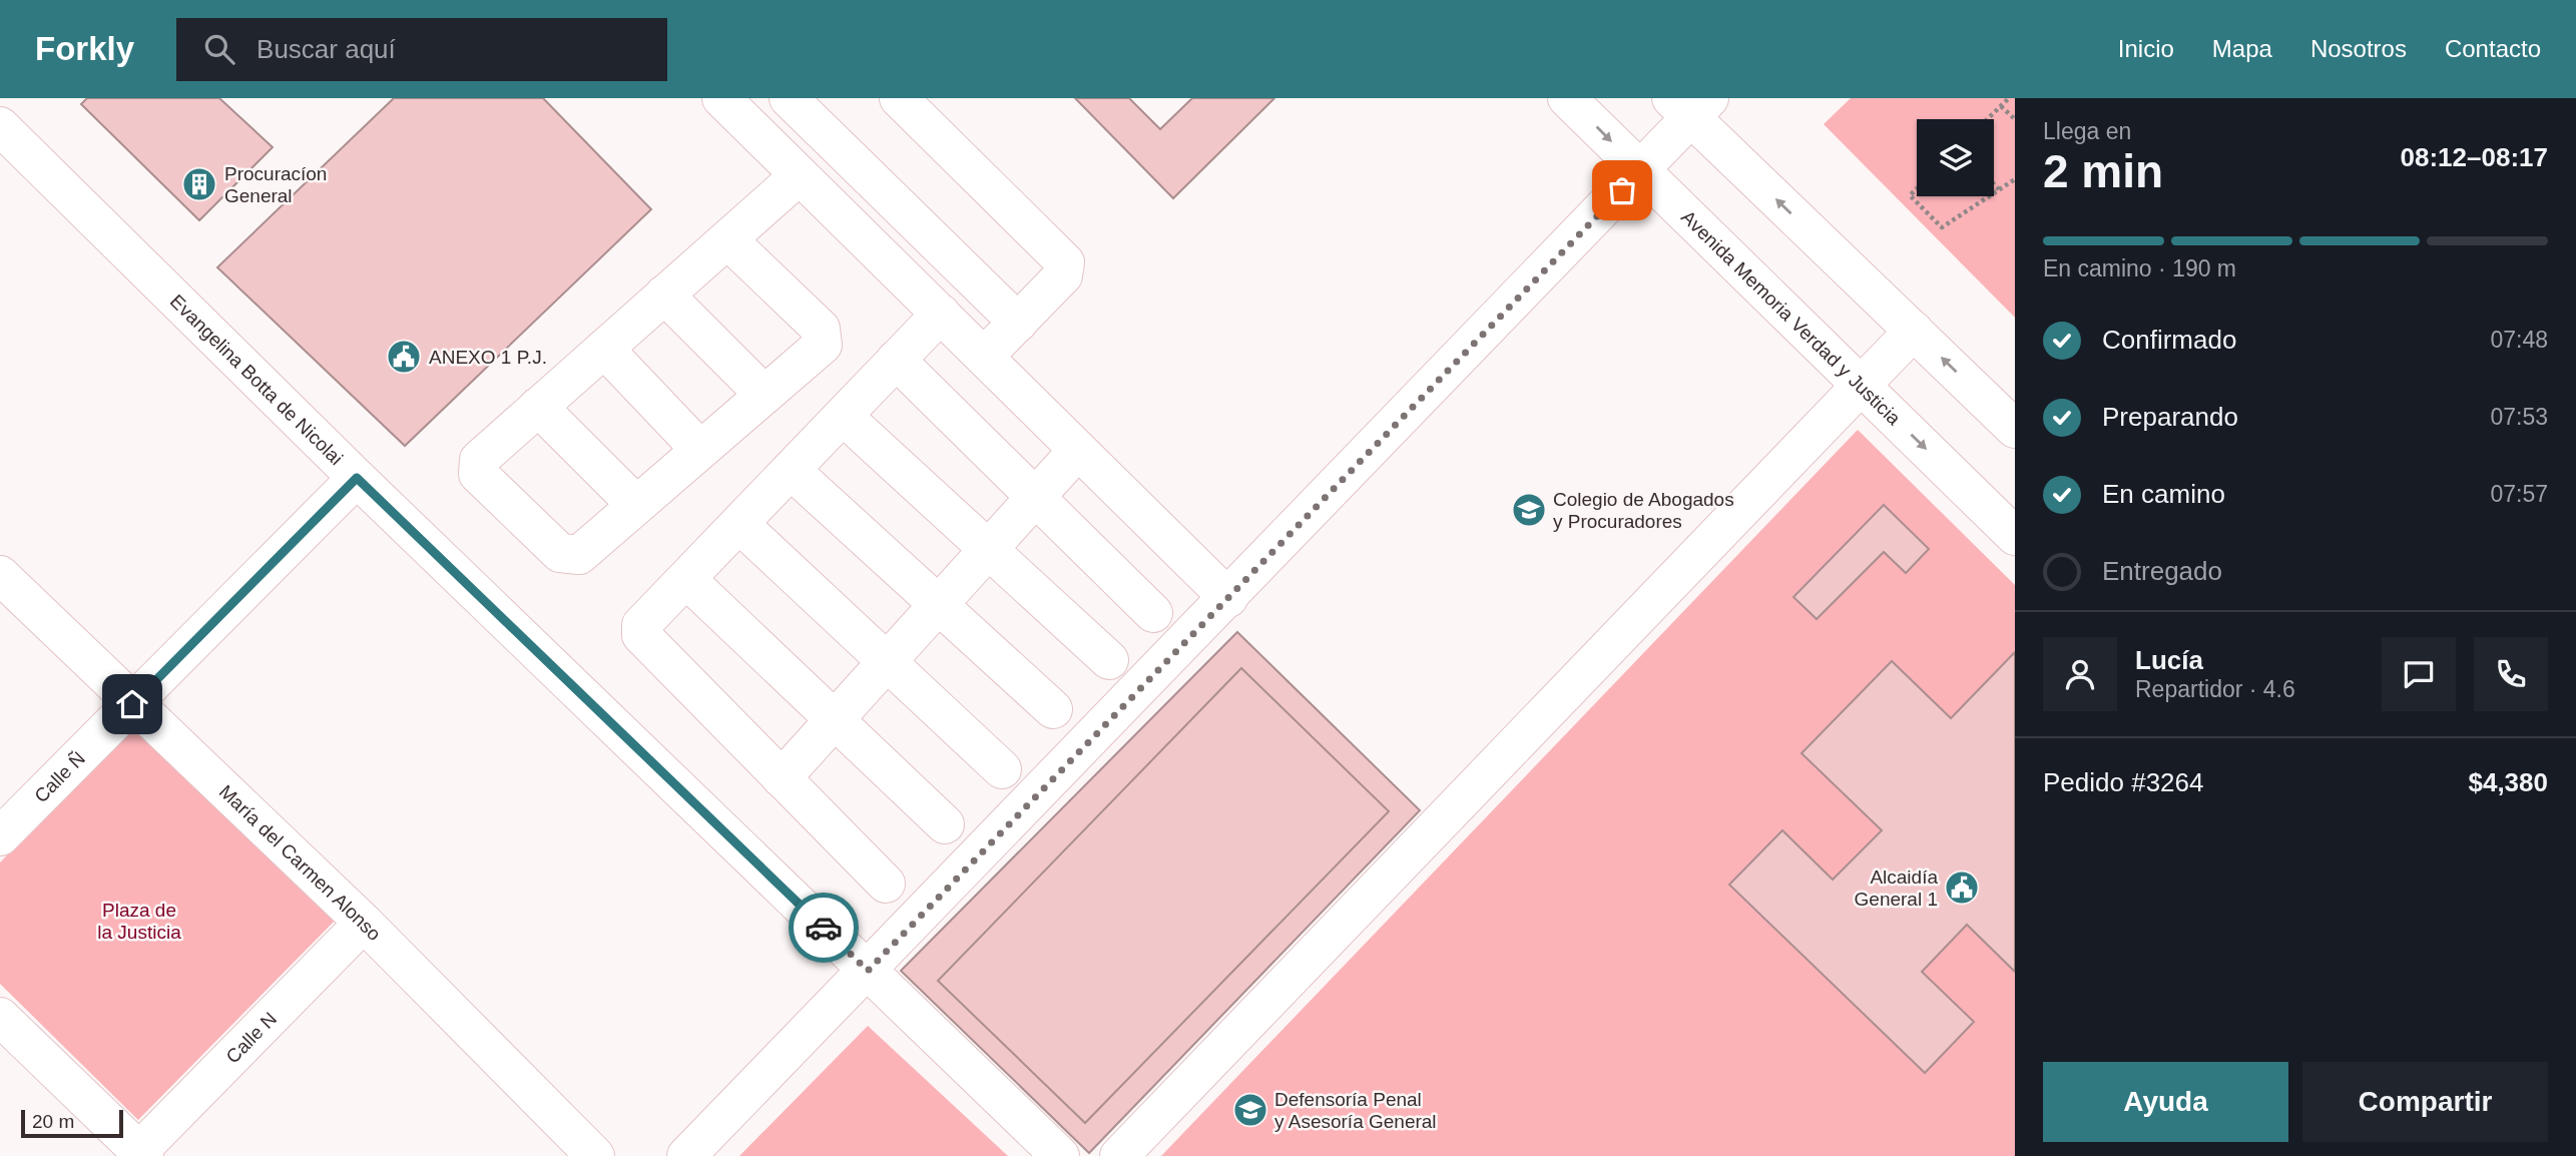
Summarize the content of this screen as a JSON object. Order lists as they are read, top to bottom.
{
  "streets": {
    "street": [
      "Avenida Memoria Verdad y Justicia",
      "Evangelina Botta de Nicolai",
      "Calle Ñ",
      "María del Carmen Alonso",
      "Calle N"
    ]
  },
  "crossings": [
    ["Evangelina Botta de Nicolai", "Calle Ñ"],
    ["Calle Ñ", "María del Carmen Alonso"],
    ["María del Carmen Alonso", "Calle N"]
  ],
  "parks": ["Plaza de la Justicia"],
  "places": {
    "building": ["Procuracíon General"],
    "public building": ["ANEXO 1 P.J.", "Alcaidía General 1"],
    "school or university": ["Colegio de Abogados y Procuradores", "Defensoría Penal y Asesoría General"]
  },
  "scale_bar": "20 m",
  "page": {
    "header": "Forkly",
    "search": "Buscar aquí",
    "nav": [
      "Inicio",
      "Mapa",
      "Nosotros",
      "Contacto"
    ],
    "heading": ["2 min", "Llega en", "08:12–08:17"],
    "panel": [
      "Lucía",
      "Repartidor · 4.6",
      "Pedido #3264",
      "$4,380"
    ],
    "bar": "En camino · 190 m",
    "list": [
      ["Confirmado", "07:48"],
      ["Preparando", "07:53"],
      ["En camino", "07:57"],
      "Entregado"
    ],
    "buttons": ["Ayuda", "Compartir"],
    "scale": "20 m"
  }
}
